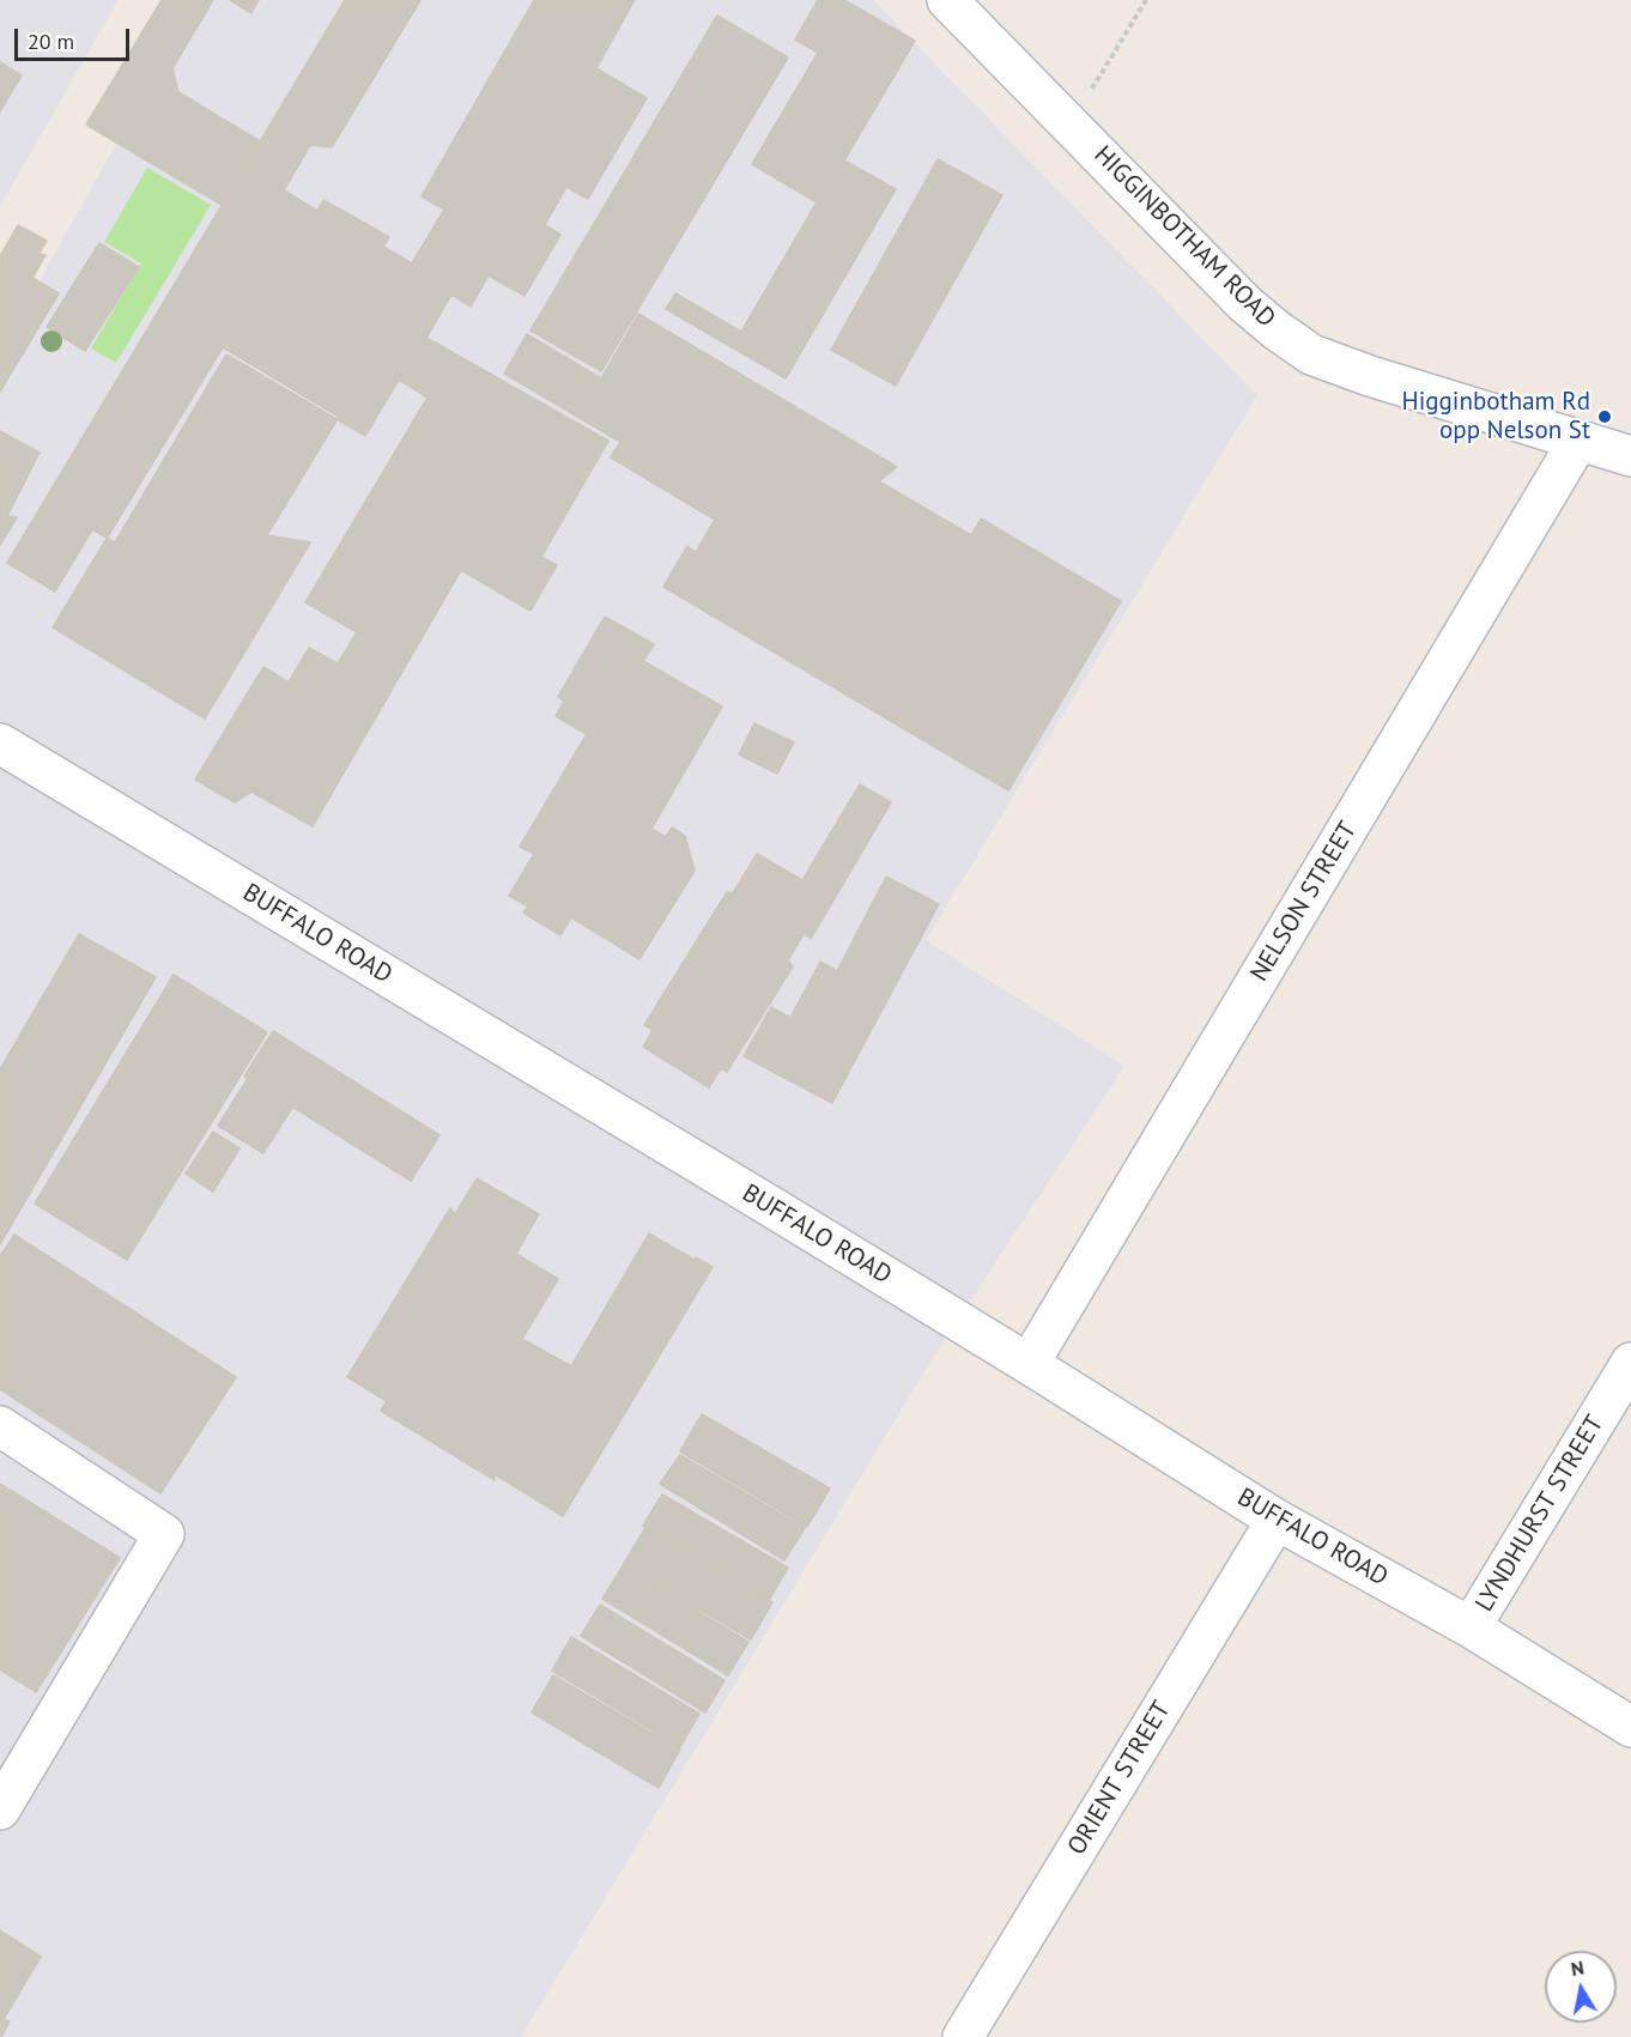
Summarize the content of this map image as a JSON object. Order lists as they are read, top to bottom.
{
  "streets": {
    "street": [
      "HIGGINBOTHAM ROAD",
      "NELSON STREET",
      "BUFFALO ROAD",
      "LYNDHURST STREET",
      "ORIENT STREET"
    ]
  },
  "crossings": [
    ["HIGGINBOTHAM ROAD", "NELSON STREET"],
    ["NELSON STREET", "BUFFALO ROAD"],
    ["BUFFALO ROAD", "LYNDHURST STREET"],
    ["BUFFALO ROAD", "ORIENT STREET"]
  ],
  "places": ["Higginbotham Rd opp Nelson St"],
  "scale_bar": "20 m",
  "north": "top"
}
